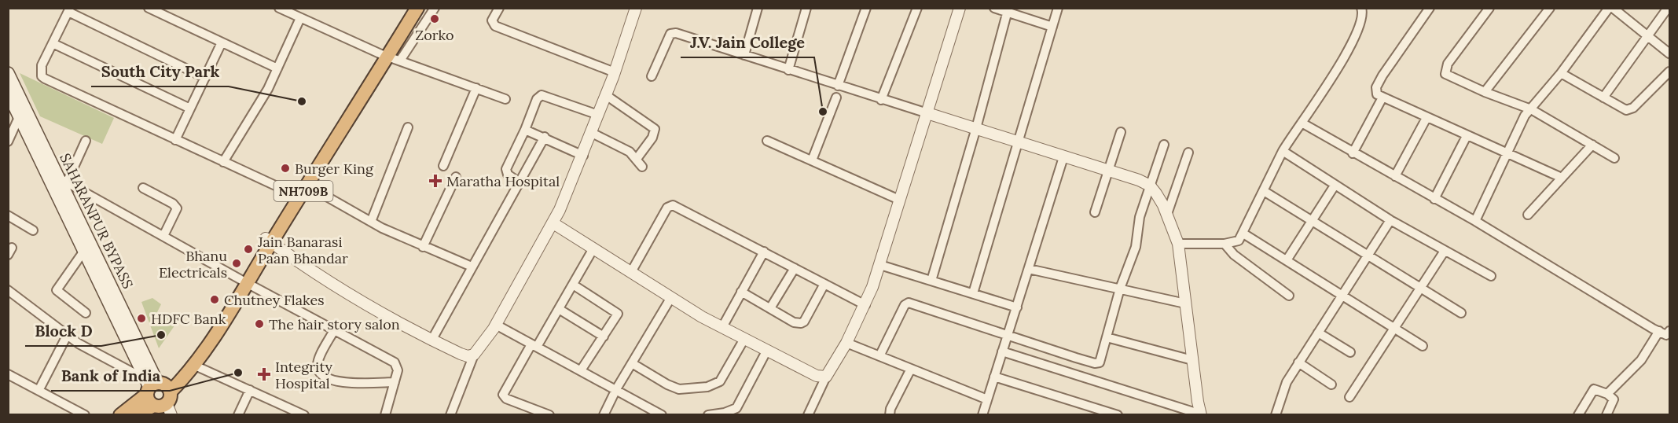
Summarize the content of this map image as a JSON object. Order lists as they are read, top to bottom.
{
  "streets": {
    "highway": ["NH709B"],
    "main road": ["SAHARANPUR BYPASS"]
  },
  "crossings": [
    ["NH709B", "SAHARANPUR BYPASS"]
  ],
  "places": {
    "other": [
      "Zorko",
      "South City Park",
      "J.V. Jain College",
      "Burger King",
      "Jain Banarasi Paan Bhandar",
      "Bhanu Electricals",
      "Chutney Flakes",
      "HDFC Bank",
      "The hair story salon",
      "Block D",
      "Bank of India"
    ],
    "health": ["Maratha Hospital", "Integrity Hospital"]
  }
}
